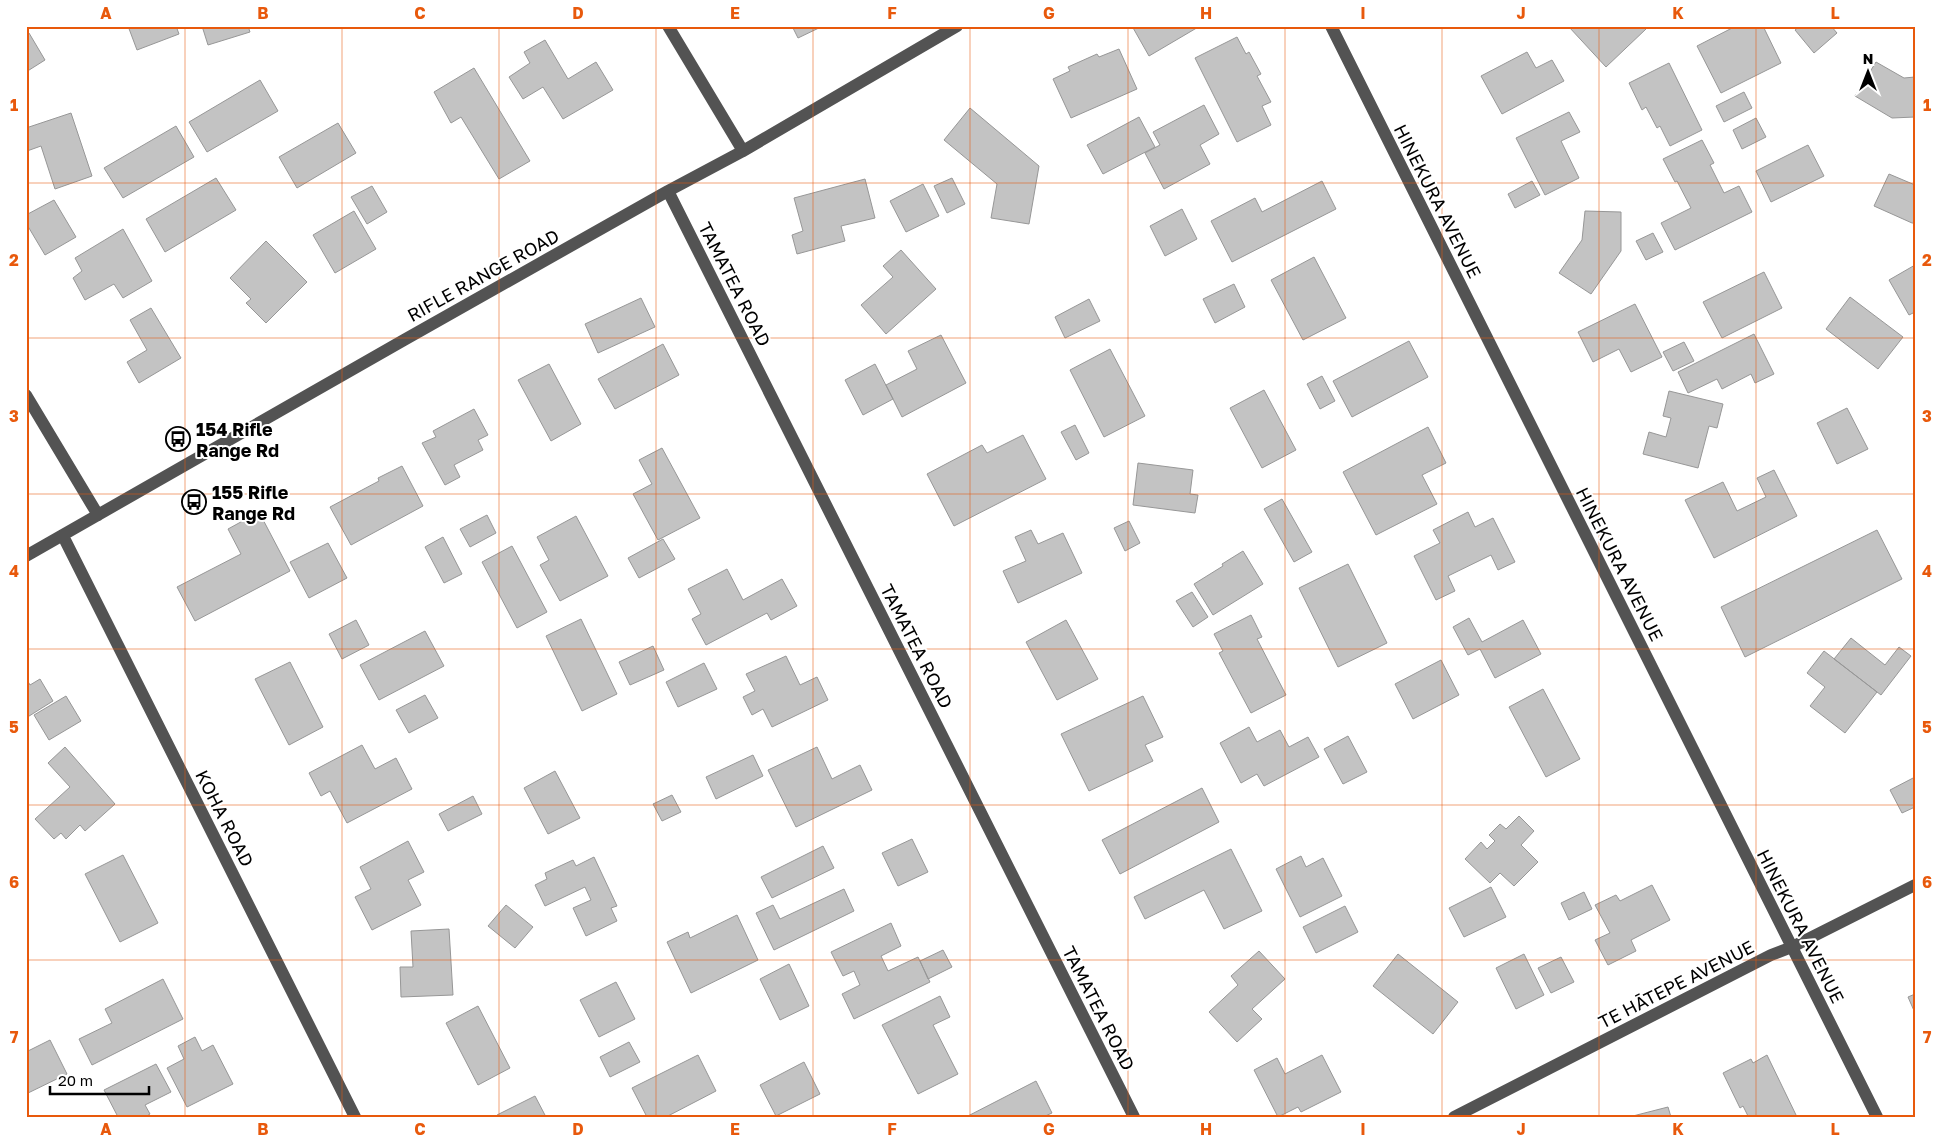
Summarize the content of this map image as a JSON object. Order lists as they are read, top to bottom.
{
  "streets": {
    "street": [
      "HINEKURA AVENUE",
      "RIFLE RANGE ROAD",
      "TAMATEA ROAD",
      "KOHA ROAD",
      "TE HĀTEPE AVENUE"
    ]
  },
  "crossings": [
    ["HINEKURA AVENUE", "TE HĀTEPE AVENUE"],
    ["RIFLE RANGE ROAD", "TAMATEA ROAD"],
    ["RIFLE RANGE ROAD", "KOHA ROAD"]
  ],
  "places": {
    "bus stop": ["154 Rifle Range Rd", "155 Rifle Range Rd"]
  },
  "scale_bar": "20 m",
  "north": "top",
  "grid": {
    "columns": [
      "A",
      "B",
      "C",
      "D",
      "E",
      "F",
      "G",
      "H",
      "I",
      "J",
      "K",
      "L"
    ],
    "rows": [
      "1",
      "2",
      "3",
      "4",
      "5",
      "6",
      "7"
    ]
  }
}
